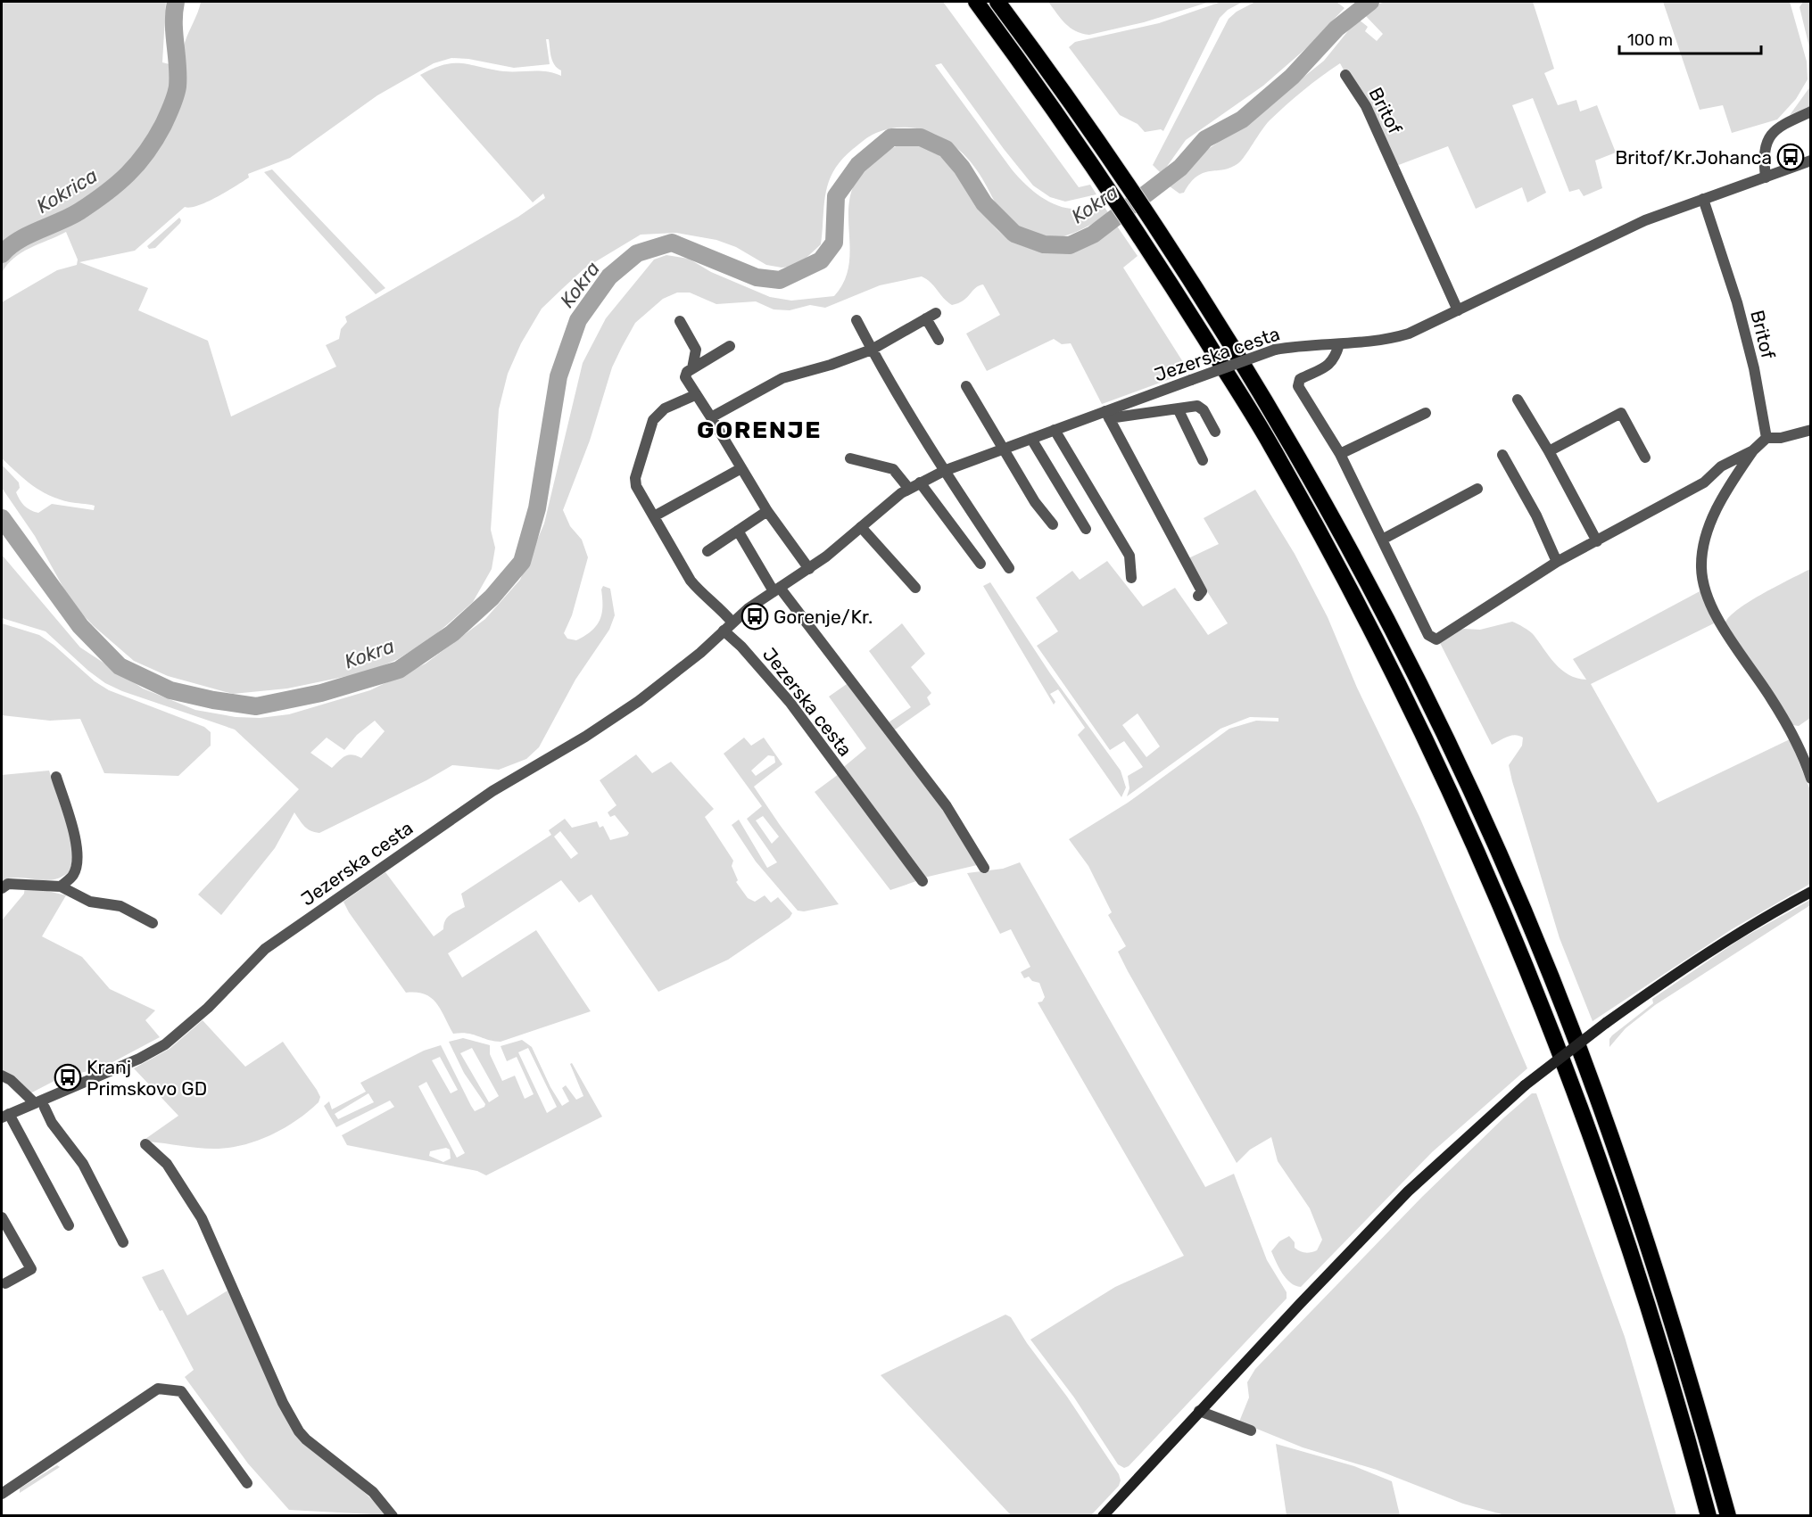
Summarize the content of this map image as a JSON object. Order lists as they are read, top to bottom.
{
  "streets": {
    "street": ["Britof", "Jezerska cesta"]
  },
  "crossings": [
    ["Britof", "Jezerska cesta"]
  ],
  "districts": ["GORENJE"],
  "water": ["Kokrica", "Kokra"],
  "places": {
    "bus stop": ["Britof/Kr.Johanca", "Gorenje/Kr.", "Kranj Primskovo GD"]
  },
  "scale_bar": "100 m"
}
